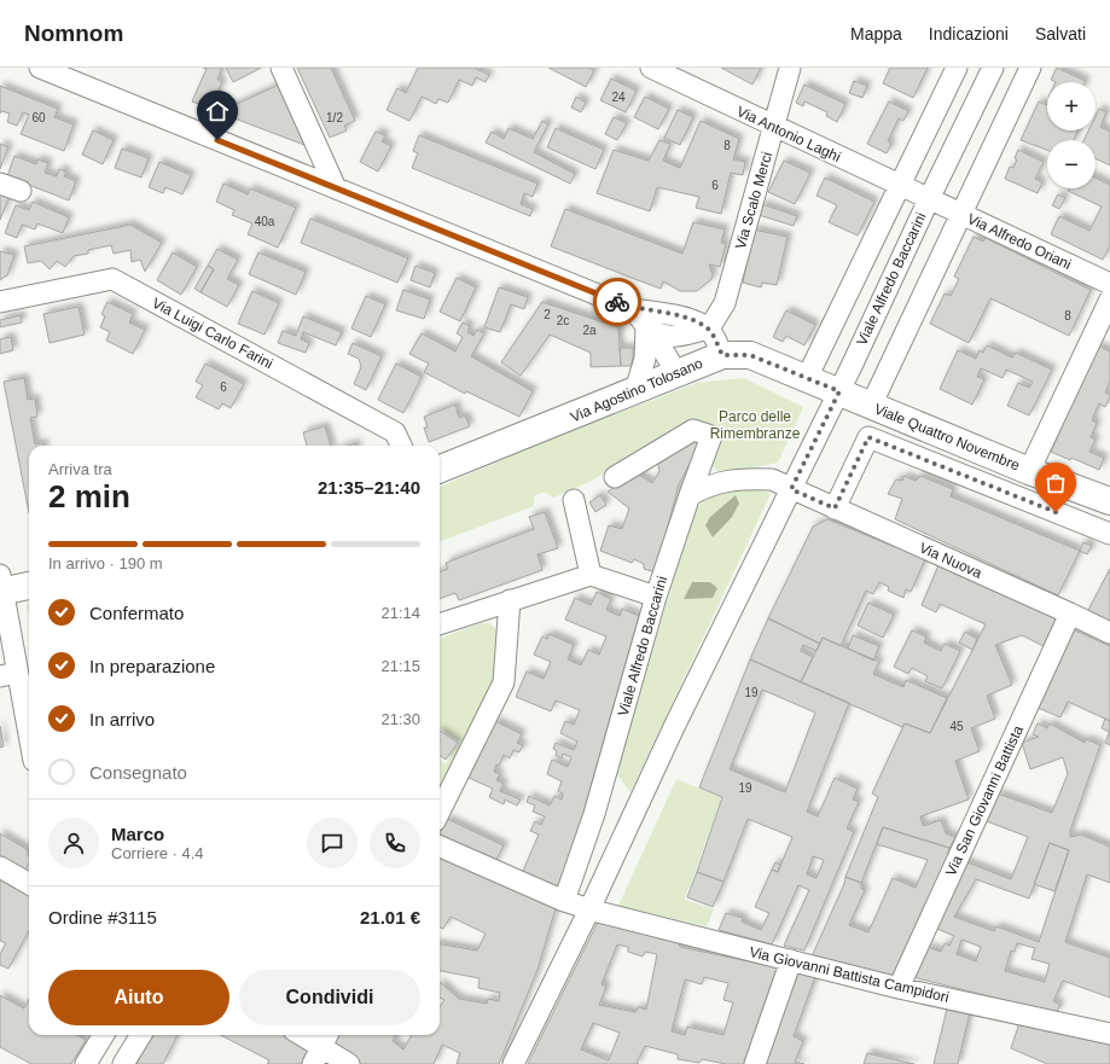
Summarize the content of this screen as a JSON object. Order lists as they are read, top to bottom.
{
  "streets": {
    "main road": ["Via Agostino Tolosano", "Viale Quattro Novembre"],
    "street": [
      "Via Antonio Laghi",
      "Via Scalo Merci",
      "Via Alfredo Oriani",
      "Viale Alfredo Baccarini",
      "Via Luigi Carlo Farini",
      "Via Nuova",
      "Via San Giovanni Battista",
      "Via Giovanni Battista Campidori"
    ]
  },
  "crossings": [
    ["Via Antonio Laghi", "Via Scalo Merci"],
    ["Via Antonio Laghi", "Via Alfredo Oriani"],
    ["Via Antonio Laghi", "Viale Alfredo Baccarini"],
    ["Via Alfredo Oriani", "Viale Alfredo Baccarini"],
    ["Viale Alfredo Baccarini", "Via Agostino Tolosano"],
    ["Viale Alfredo Baccarini", "Viale Quattro Novembre"],
    ["Viale Alfredo Baccarini", "Via Nuova"],
    ["Viale Alfredo Baccarini", "Via Giovanni Battista Campidori"],
    ["Via Agostino Tolosano", "Viale Quattro Novembre"],
    ["Viale Quattro Novembre", "Via Nuova"],
    ["Via Nuova", "Via San Giovanni Battista"],
    ["Via San Giovanni Battista", "Via Giovanni Battista Campidori"]
  ],
  "parks": ["Parco delle Rimembranze"],
  "house_numbers": [
    "24",
    "60",
    "1/2",
    "8",
    "6",
    "40a",
    "2",
    "8",
    "2c",
    "2a",
    "6",
    "19",
    "45",
    "19"
  ],
  "page": {
    "header": "Nomnom",
    "nav": ["Mappa", "Indicazioni", "Salvati"],
    "map_buttons": ["+", "−"],
    "heading": ["2 min", "Arriva tra", "21:35–21:40"],
    "panel": [
      "Marco",
      "Corriere · 4.4",
      "Ordine #3115",
      "21.01 €"
    ],
    "bar": "In arrivo · 190 m",
    "list": [
      ["Confermato", "21:14"],
      ["In preparazione", "21:15"],
      ["In arrivo", "21:30"],
      "Consegnato"
    ],
    "buttons": ["Aiuto", "Condividi"]
  }
}
